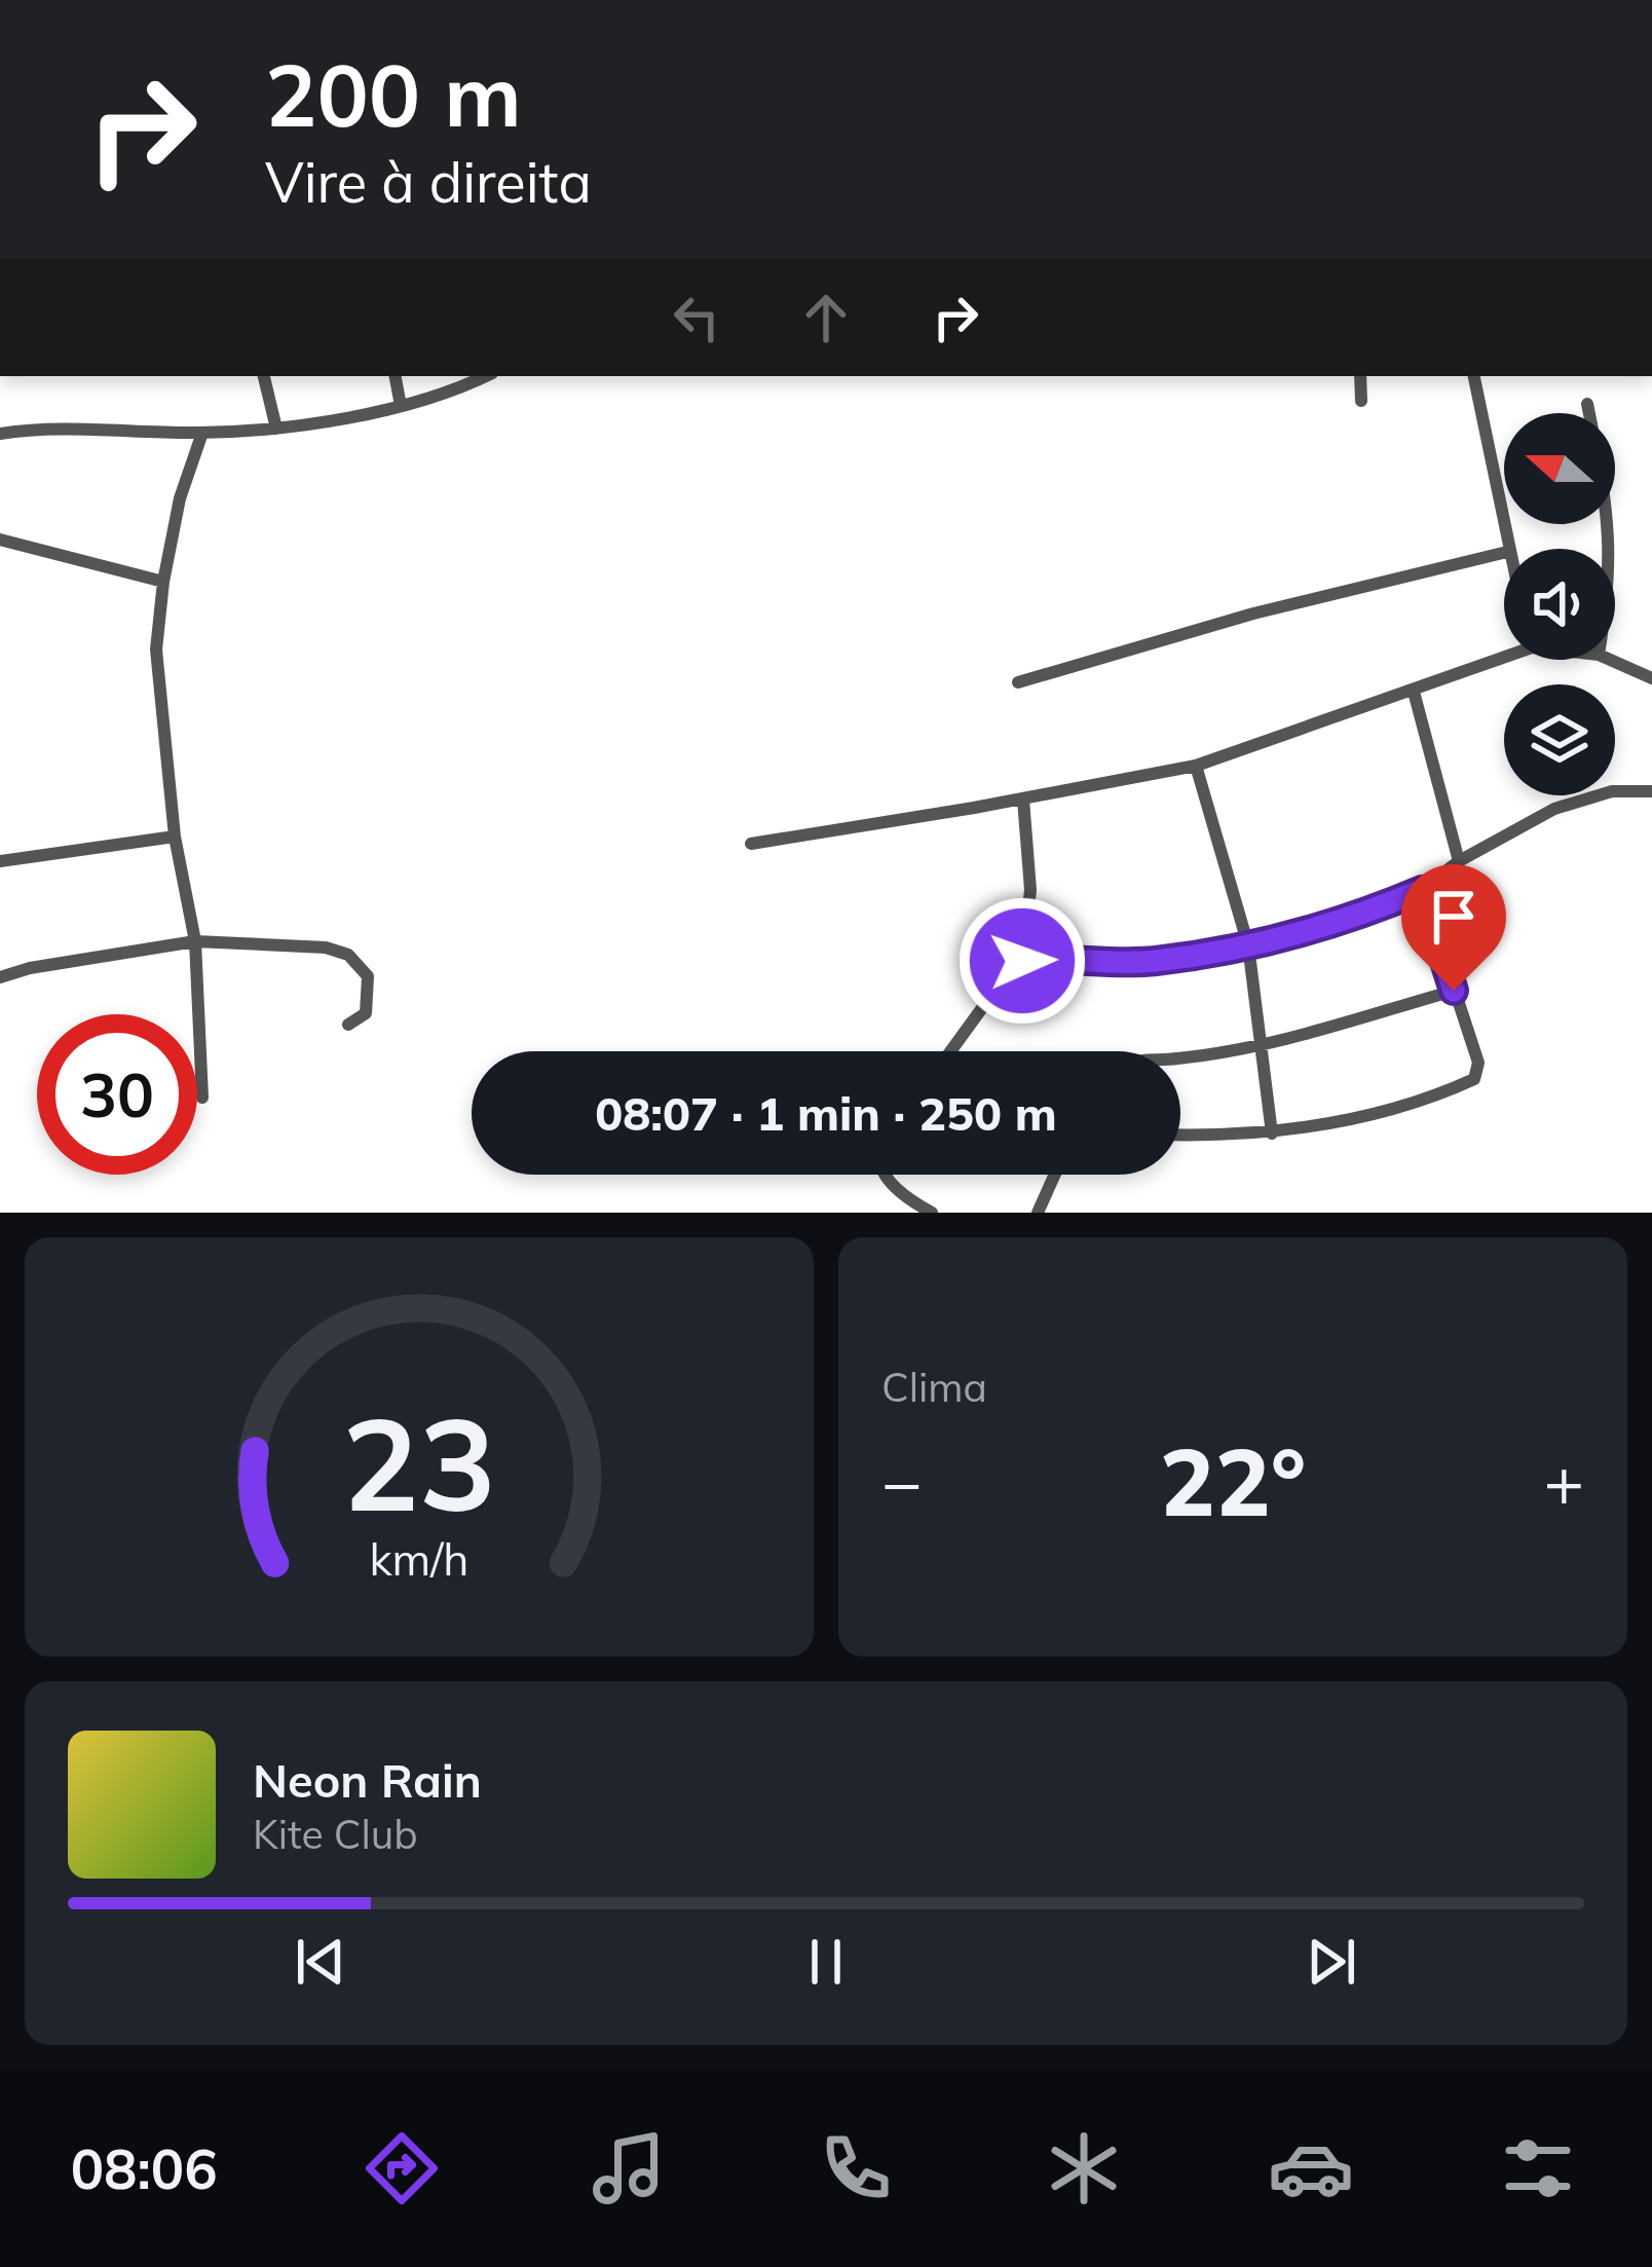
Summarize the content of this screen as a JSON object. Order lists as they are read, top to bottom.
{
  "north": "left",
  "page": {
    "turn": ["200 m", "Vire à direita"],
    "limit": "30",
    "trip": "08:07 · 1 min · 250 m",
    "tile": "Clima",
    "heat": ["−", "22°", "+"],
    "song": ["Neon Rain", "Kite Club"],
    "tabs": "08:06",
    "gauge": ["23", "km/h"]
  }
}
